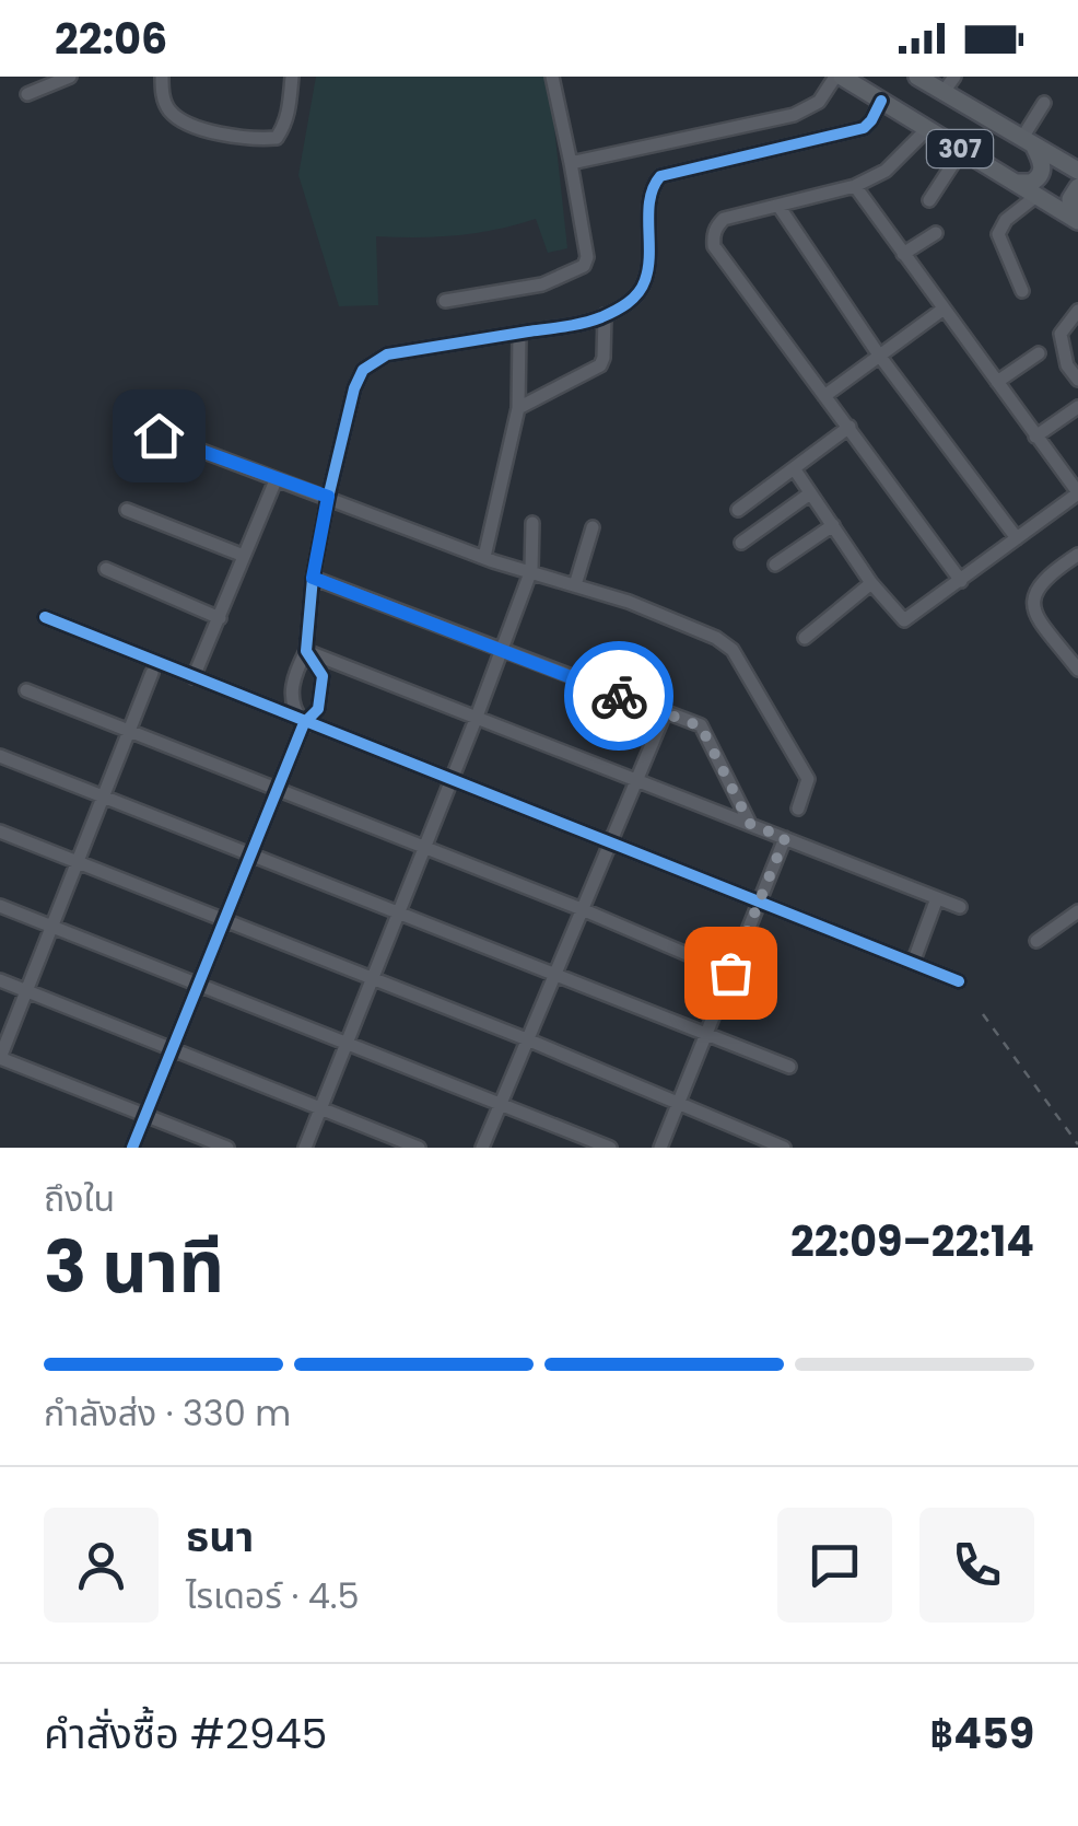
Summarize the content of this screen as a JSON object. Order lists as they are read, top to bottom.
{
  "streets": {
    "main road": ["307"]
  },
  "page": {
    "status": "22:06",
    "heading": ["3 นาที", "ถึงใน", "22:09–22:14"],
    "panel": [
      "ธนา",
      "ไรเดอร์ · 4.5",
      "คำสั่งซื้อ #2945",
      "฿459"
    ],
    "bar": "กำลังส่ง · 330 m"
  }
}
